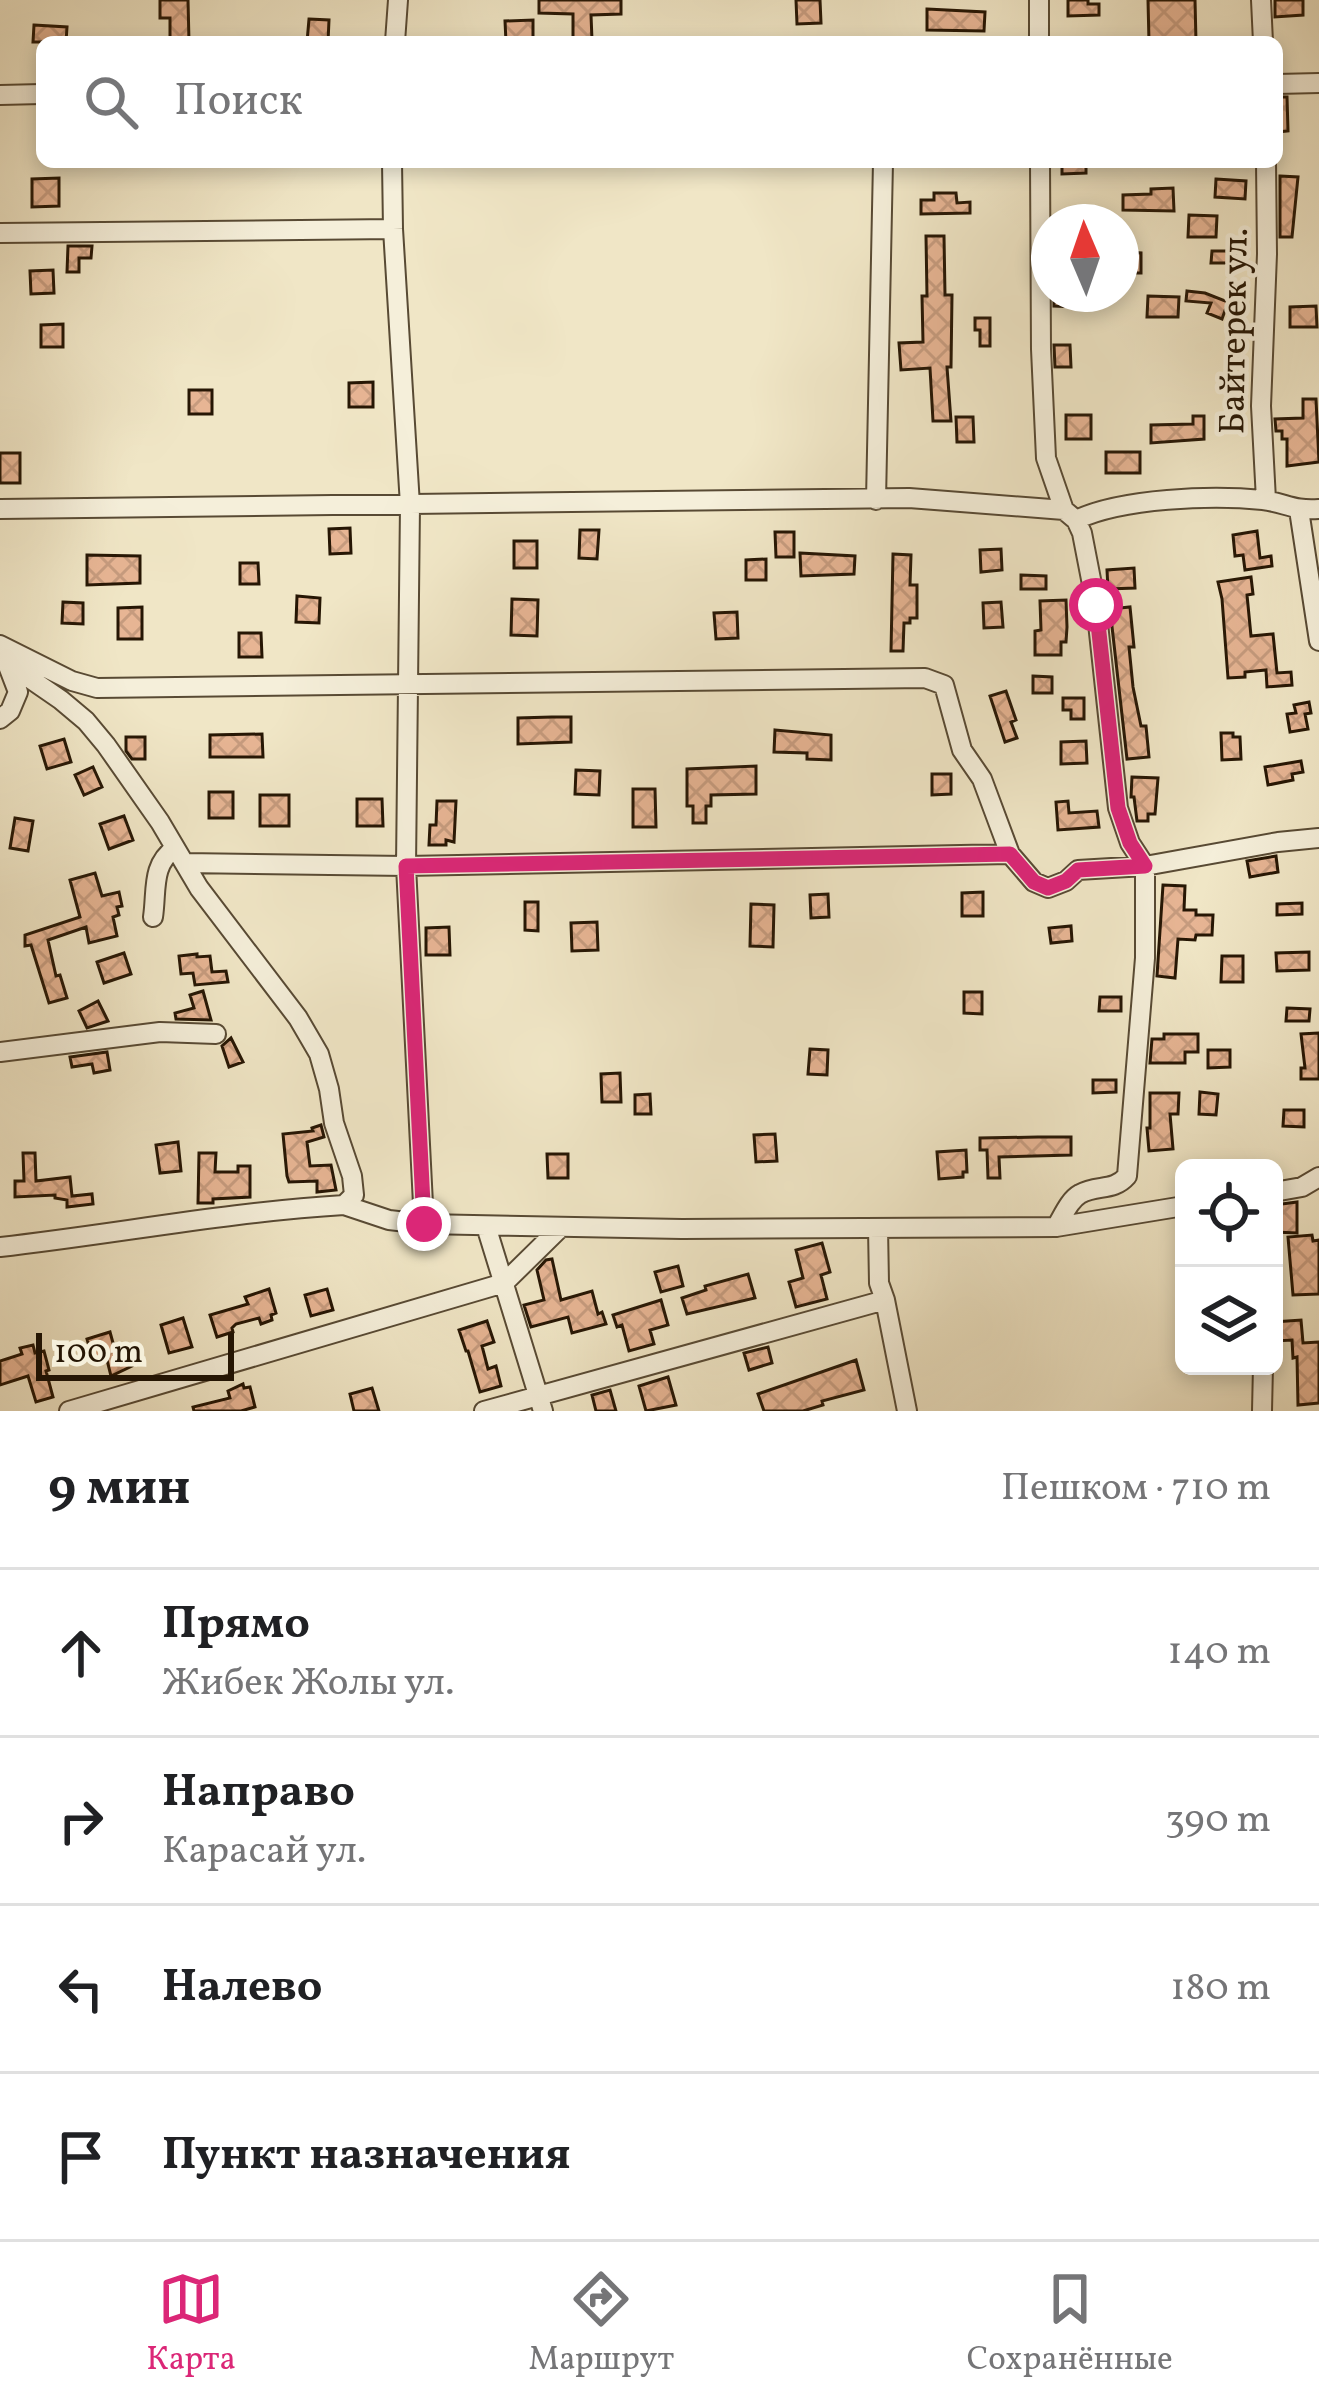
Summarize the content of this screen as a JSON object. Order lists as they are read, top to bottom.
{
  "streets": {
    "street": ["Байтерек ул."]
  },
  "scale_bar": "100 m",
  "north": "top",
  "page": {
    "search": "Поиск",
    "scale": "100 m",
    "heading": ["9 мин", "Пешком · 710 m"],
    "list": [
      ["Прямо", "Жибек Жолы ул.", "140 m"],
      ["Направо", "Карасай ул.", "390 m"],
      ["Налево", "180 m"],
      "Пункт назначения"
    ],
    "nav": ["Карта", "Маршрут", "Сохранённые"]
  }
}
